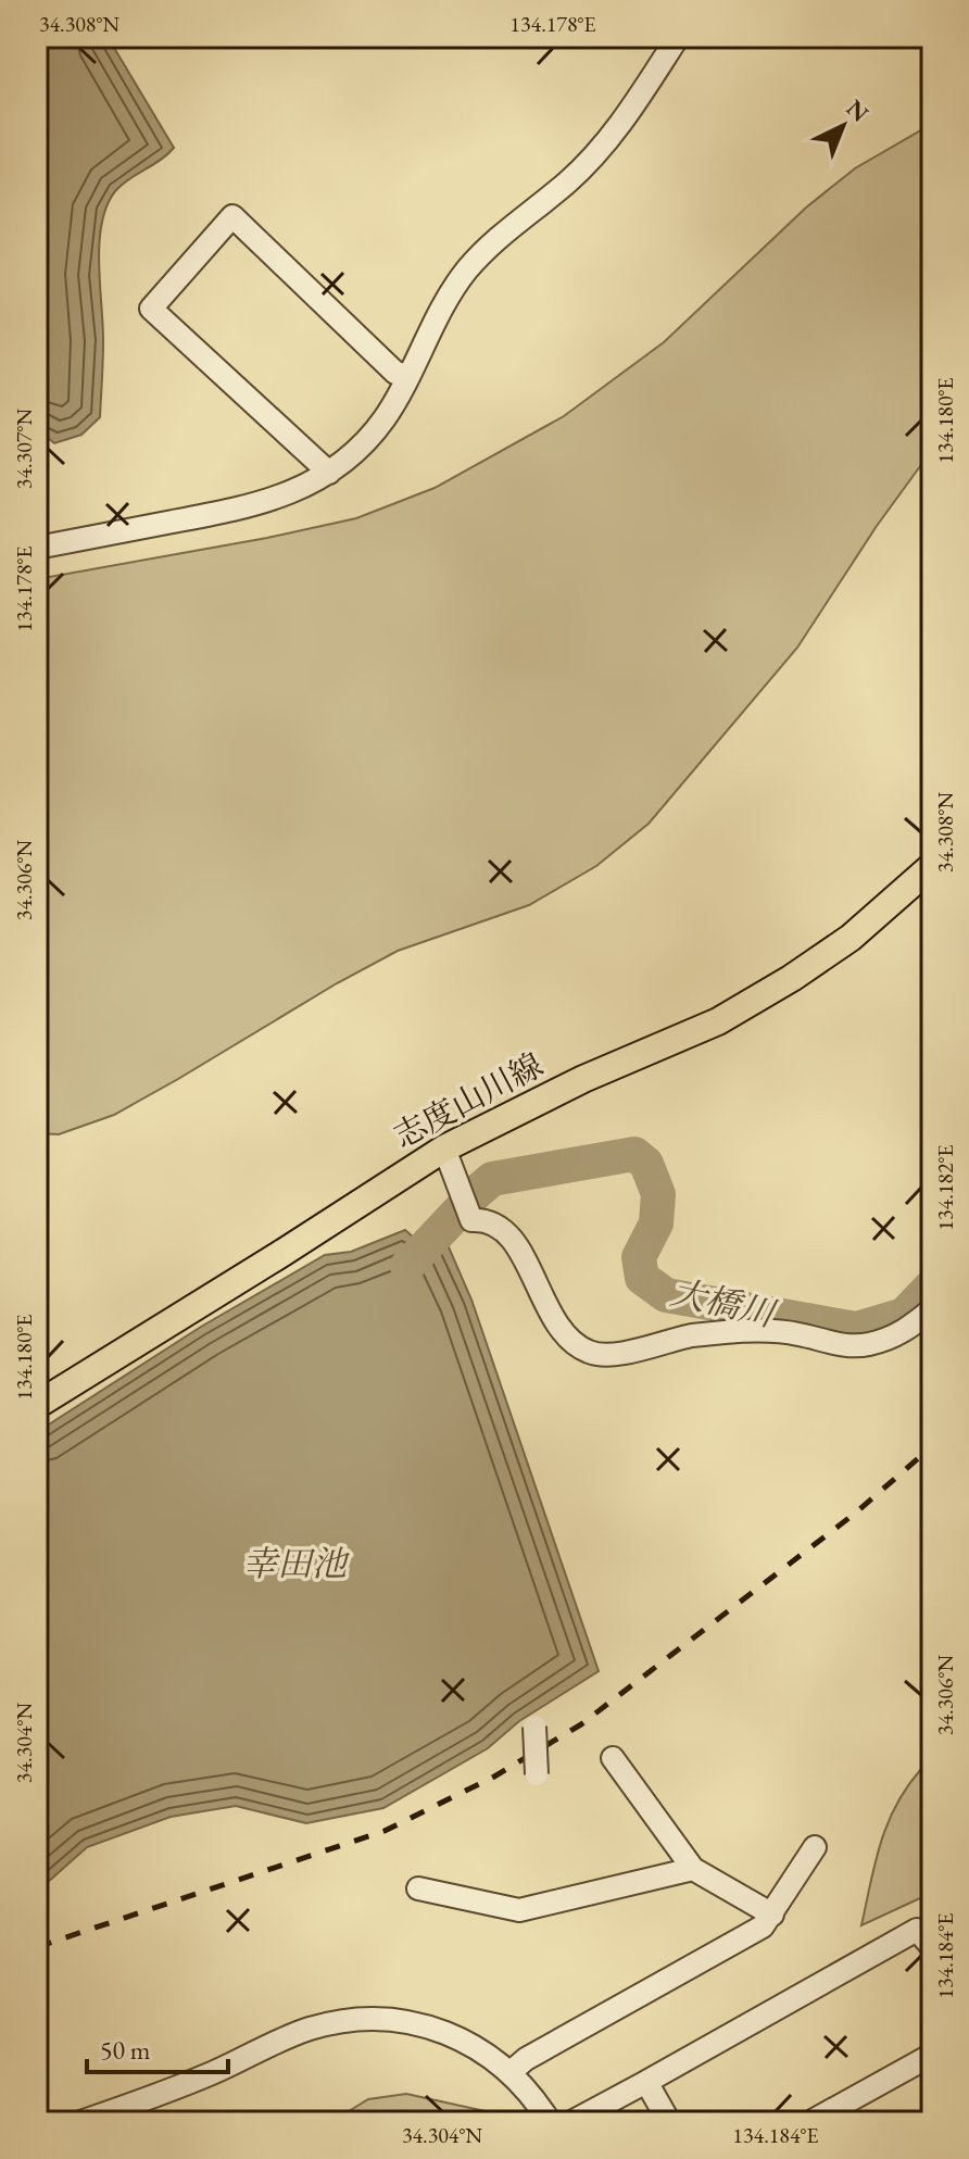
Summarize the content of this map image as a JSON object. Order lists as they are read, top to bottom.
{
  "streets": {
    "main road": ["志度山川線"]
  },
  "water": ["大橋川", "幸田池"],
  "scale_bar": "50 m",
  "north": "top right",
  "coordinates": [
    "34.308°N",
    "134.178°E",
    "134.180°E",
    "34.307°N",
    "34.306°N",
    "134.182°E",
    "34.304°N",
    "134.184°E"
  ]
}
